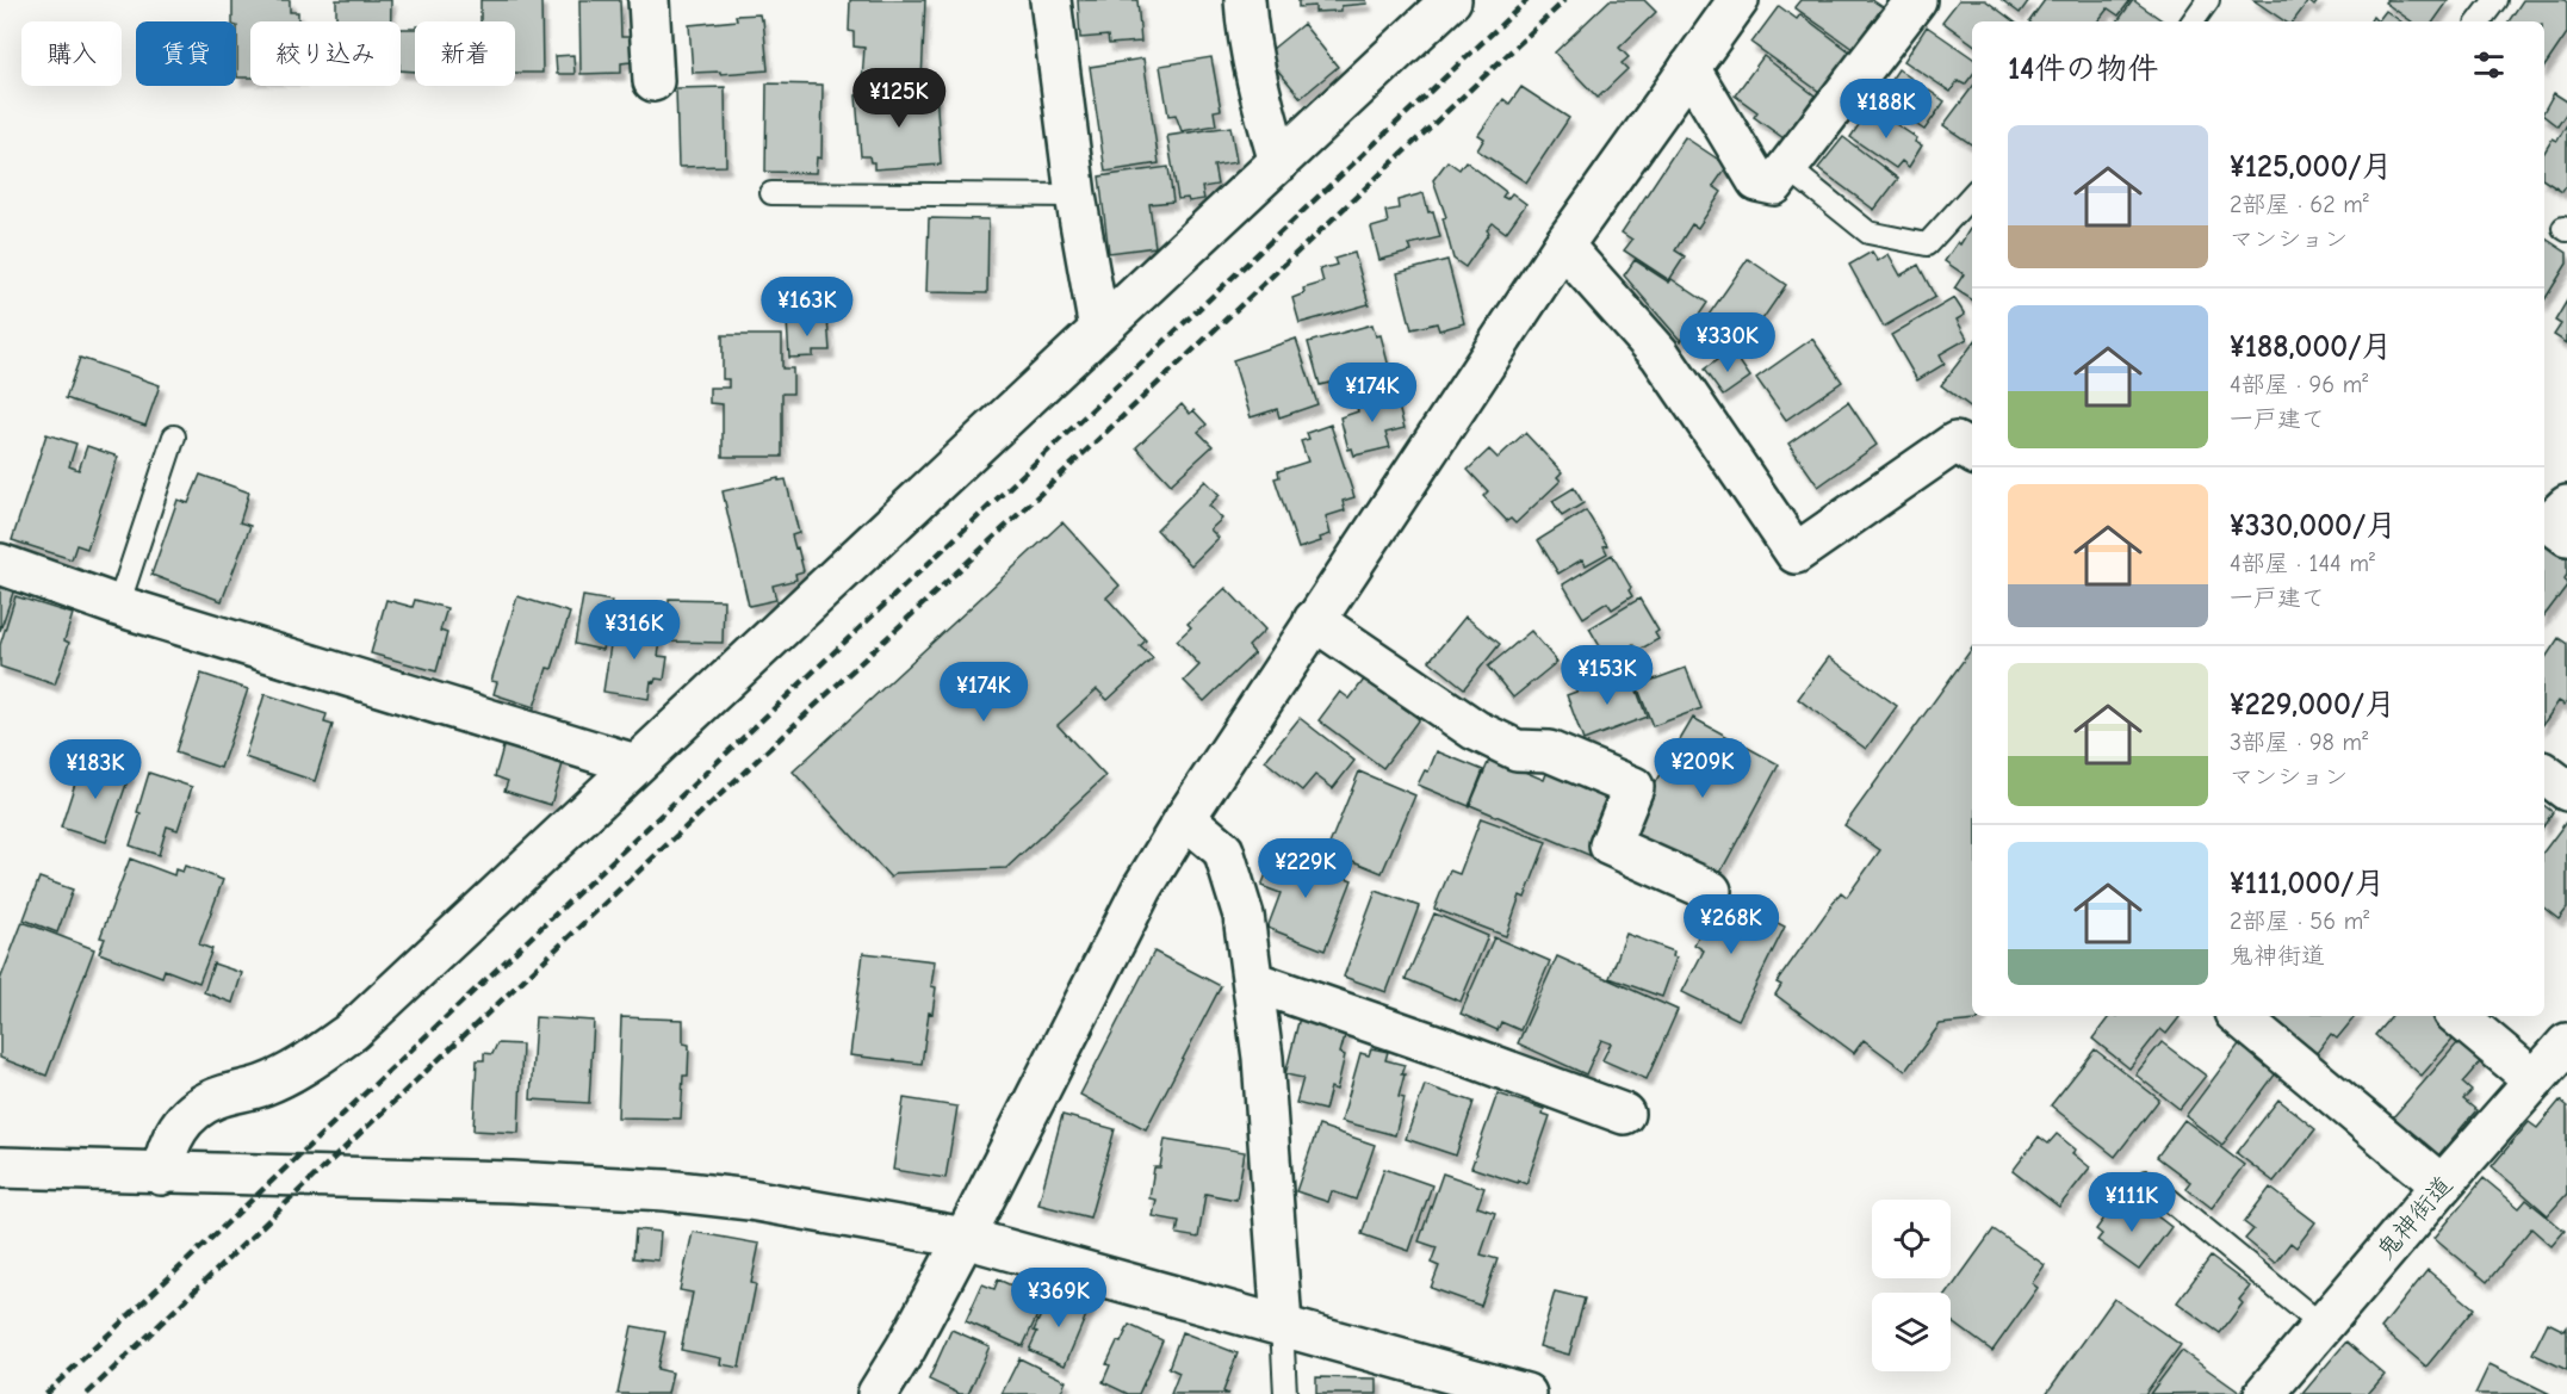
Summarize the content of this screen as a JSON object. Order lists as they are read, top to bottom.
{
  "streets": {
    "street": ["鬼神街道"]
  },
  "page": {
    "chip": [
      "購入",
      "賃貸",
      "絞り込み",
      "新着"
    ],
    "heading": "14件の物件",
    "price": [
      "¥125K",
      "¥188K",
      "¥163K",
      "¥330K",
      "¥174K",
      "¥316K",
      "¥153K",
      "¥174K",
      "¥209K",
      "¥183K",
      "¥229K",
      "¥268K",
      "¥111K",
      "¥369K"
    ],
    "list": [
      {
        "name": "¥125,000/月",
        "note": "2部屋 · 62 m² · マンション"
      },
      {
        "name": "¥188,000/月",
        "note": "4部屋 · 96 m² · 一戸建て"
      },
      {
        "name": "¥330,000/月",
        "note": "4部屋 · 144 m² · 一戸建て"
      },
      {
        "name": "¥229,000/月",
        "note": "3部屋 · 98 m² · マンション"
      },
      {
        "name": "¥111,000/月",
        "note": "2部屋 · 56 m² · 鬼神街道"
      }
    ]
  }
}
